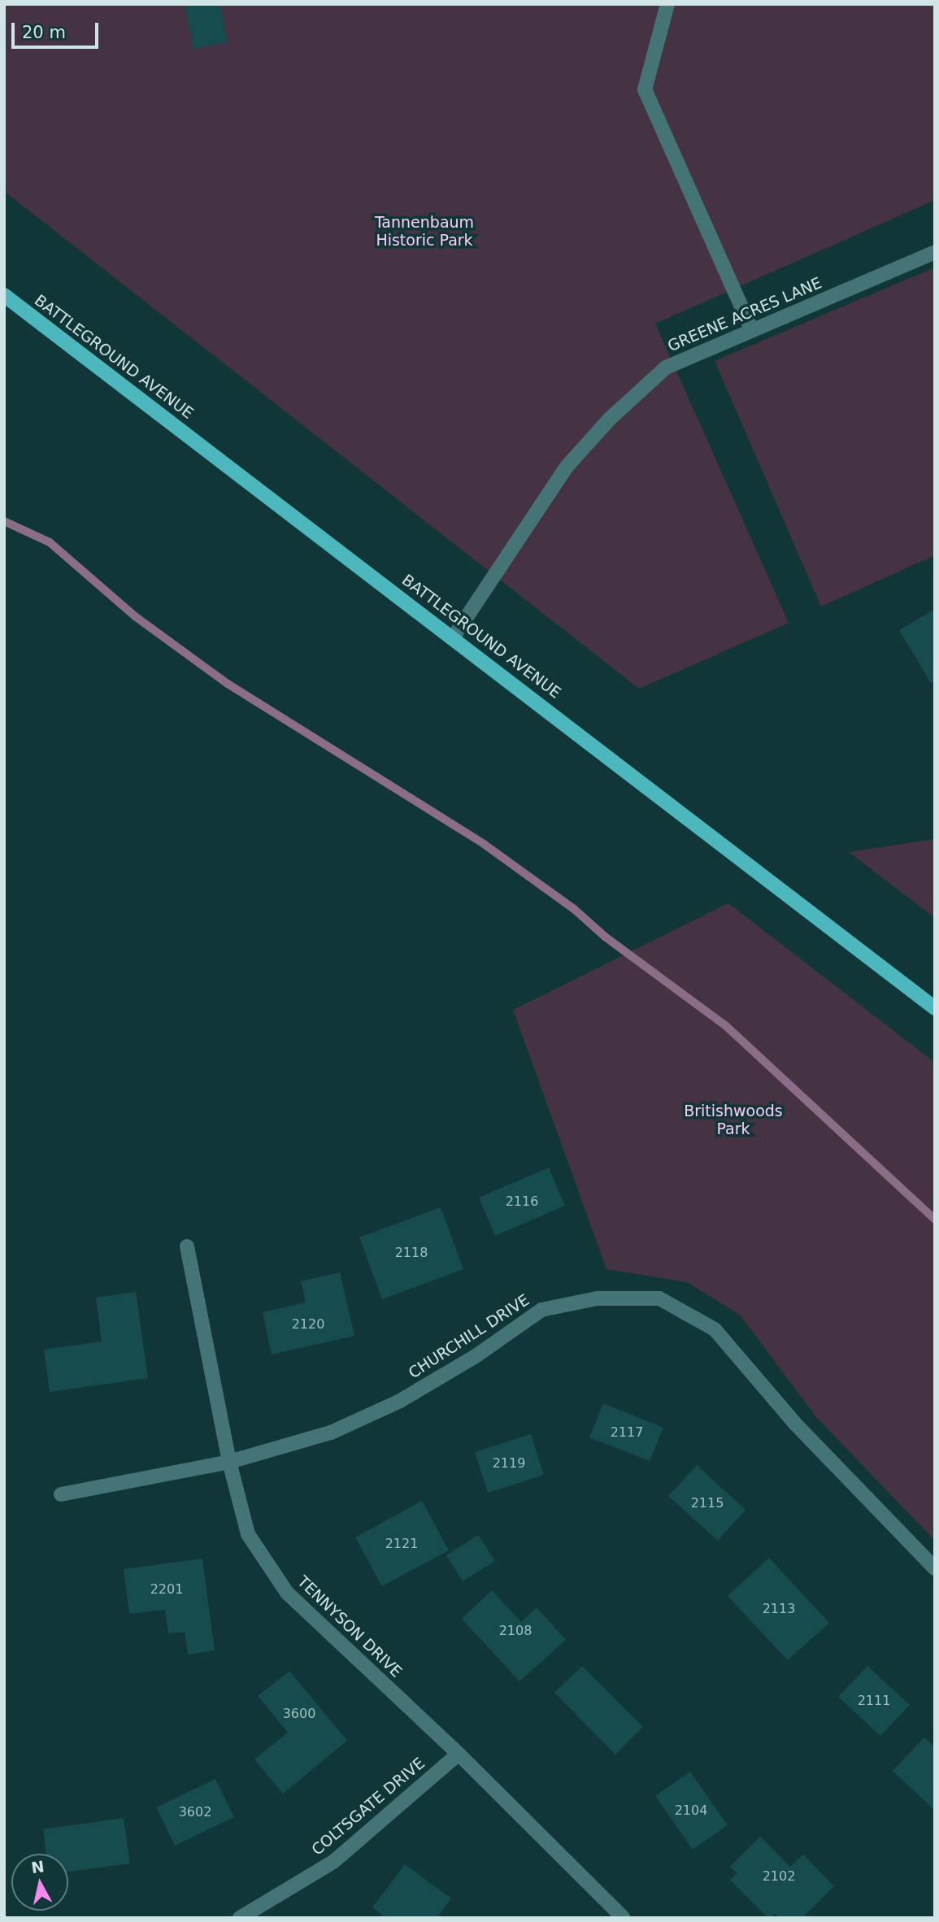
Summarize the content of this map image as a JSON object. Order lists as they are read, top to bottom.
{
  "streets": {
    "main road": ["BATTLEGROUND AVENUE"],
    "street": [
      "GREENE ACRES LANE",
      "CHURCHILL DRIVE",
      "TENNYSON DRIVE",
      "COLTSGATE DRIVE"
    ]
  },
  "crossings": [
    ["GREENE ACRES LANE", "BATTLEGROUND AVENUE"],
    ["CHURCHILL DRIVE", "TENNYSON DRIVE"],
    ["TENNYSON DRIVE", "COLTSGATE DRIVE"]
  ],
  "parks": ["Tannenbaum Historic Park", "Britishwoods Park"],
  "house_numbers": [
    "2116",
    "2118",
    "2120",
    "2117",
    "2119",
    "2115",
    "2121",
    "2201",
    "2113",
    "2108",
    "2111",
    "3600",
    "2104",
    "3602",
    "2102"
  ],
  "scale_bar": "20 m",
  "north": "top"
}
